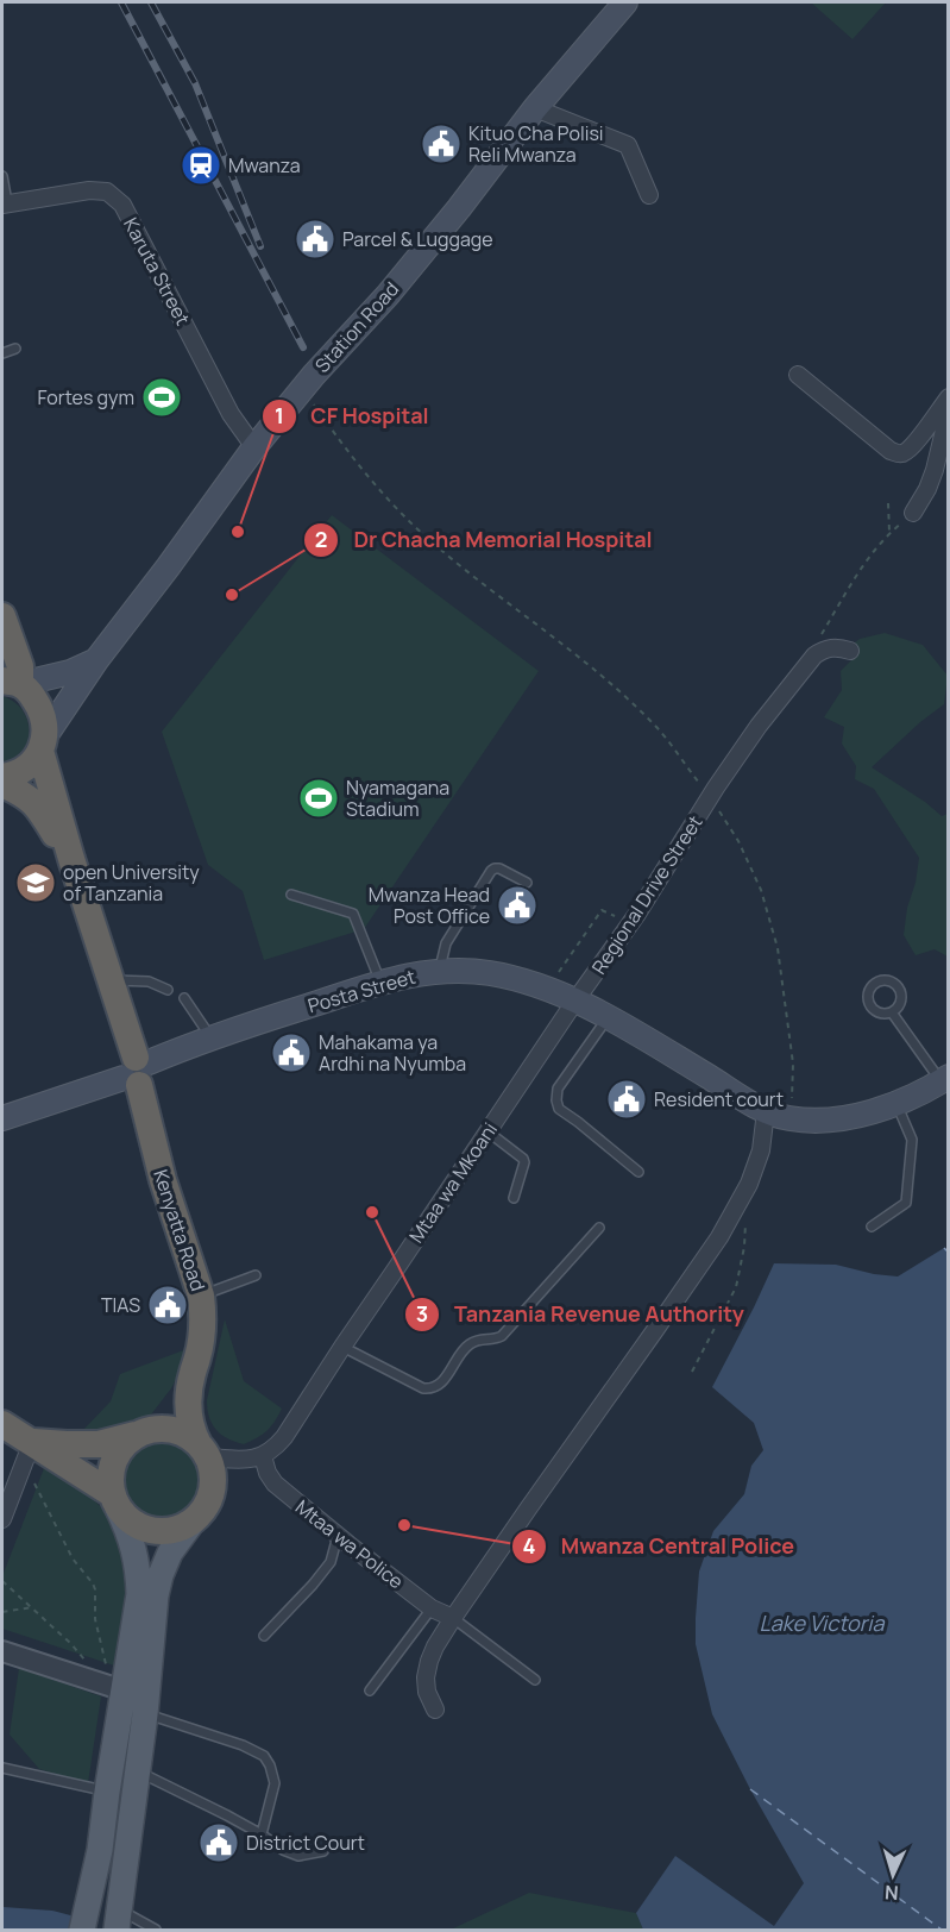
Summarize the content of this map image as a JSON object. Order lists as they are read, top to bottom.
{
  "streets": {
    "highway": ["Kenyatta Road"],
    "main road": ["Station Road", "Posta Street"],
    "street": [
      "Karuta Street",
      "Regional Drive Street",
      "Mtaa wa Mkoani",
      "Mtaa wa Police"
    ]
  },
  "crossings": [
    ["Karuta Street", "Station Road"],
    ["Station Road", "Kenyatta Road"],
    ["Regional Drive Street", "Posta Street"],
    ["Regional Drive Street", "Mtaa wa Mkoani"],
    ["Posta Street", "Mtaa wa Mkoani"],
    ["Posta Street", "Kenyatta Road"],
    ["Mtaa wa Mkoani", "Mtaa wa Police"]
  ],
  "water": ["Lake Victoria"],
  "places": {
    "public building": [
      "Kituo Cha Polisi Reli Mwanza",
      "Parcel & Luggage",
      "Mwanza Head Post Office",
      "Mahakama ya Ardhi na Nyumba",
      "Resident court",
      "TIAS",
      "District Court"
    ],
    "station": ["Mwanza"],
    "sports": ["Fortes gym", "Nyamagana Stadium"],
    "other": [
      "CF Hospital",
      "Dr Chacha Memorial Hospital",
      "Tanzania Revenue Authority",
      "Mwanza Central Police"
    ],
    "school or university": ["open University of Tanzania"]
  },
  "north": "bottom"
}
